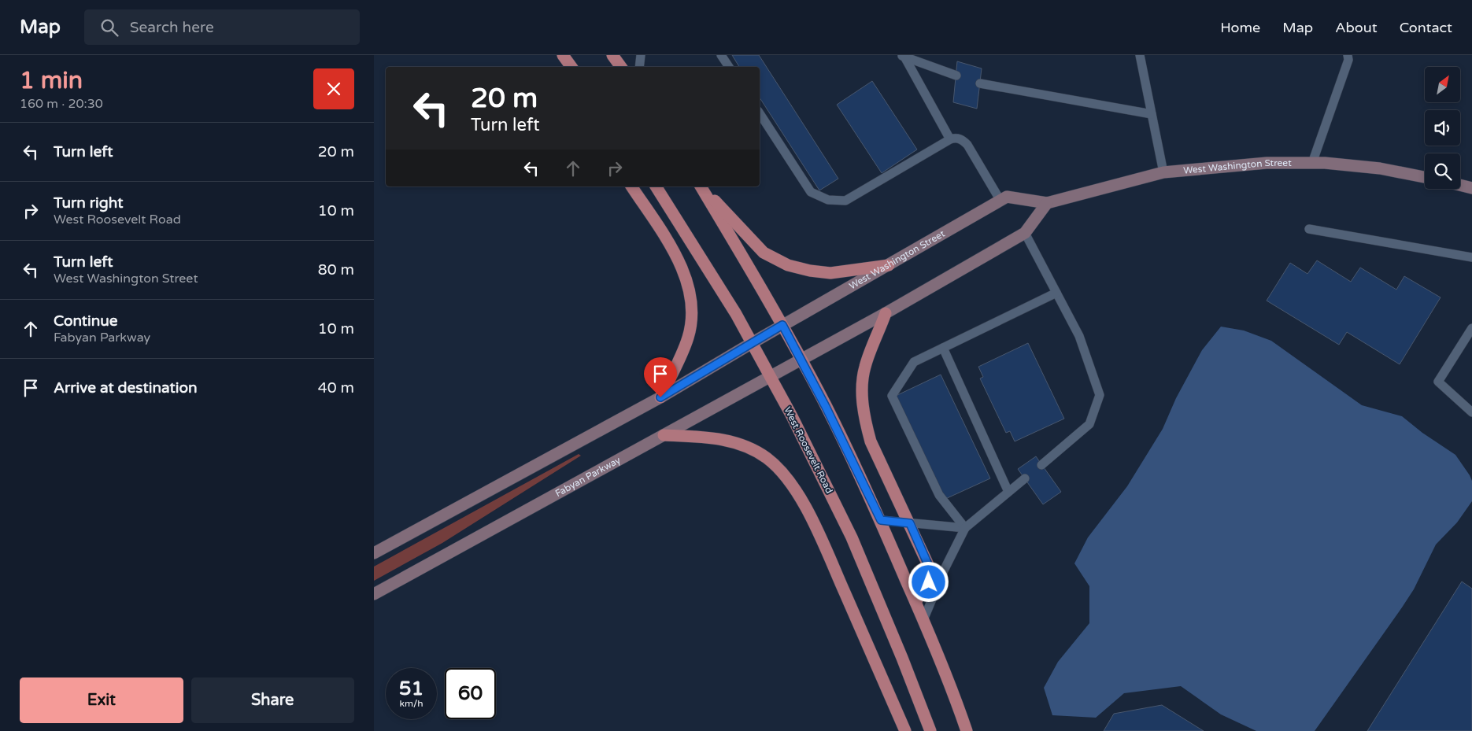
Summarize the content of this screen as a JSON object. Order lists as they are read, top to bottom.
{
  "streets": {
    "main road": ["West Washington Street", "West Roosevelt Road", "Fabyan Parkway"]
  },
  "crossings": [
    ["West Washington Street", "West Roosevelt Road"],
    ["West Roosevelt Road", "Fabyan Parkway"]
  ],
  "north": "top right",
  "page": {
    "header": "Map",
    "search": "Search here",
    "nav": [
      "Home",
      "Map",
      "About",
      "Contact"
    ],
    "heading": ["1 min", "160 m · 20:30"],
    "turn": ["20 m", "Turn left"],
    "list": [
      {
        "name": "Turn left",
        "value": "20 m"
      },
      {
        "name": "Turn right",
        "note": "West Roosevelt Road",
        "value": "10 m"
      },
      {
        "name": "Turn left",
        "note": "West Washington Street",
        "value": "80 m"
      },
      {
        "name": "Continue",
        "note": "Fabyan Parkway",
        "value": "10 m"
      },
      {
        "name": "Arrive at destination",
        "value": "40 m"
      }
    ],
    "speed": "51 km/h",
    "limit": "60",
    "buttons": ["Exit", "Share"]
  }
}
